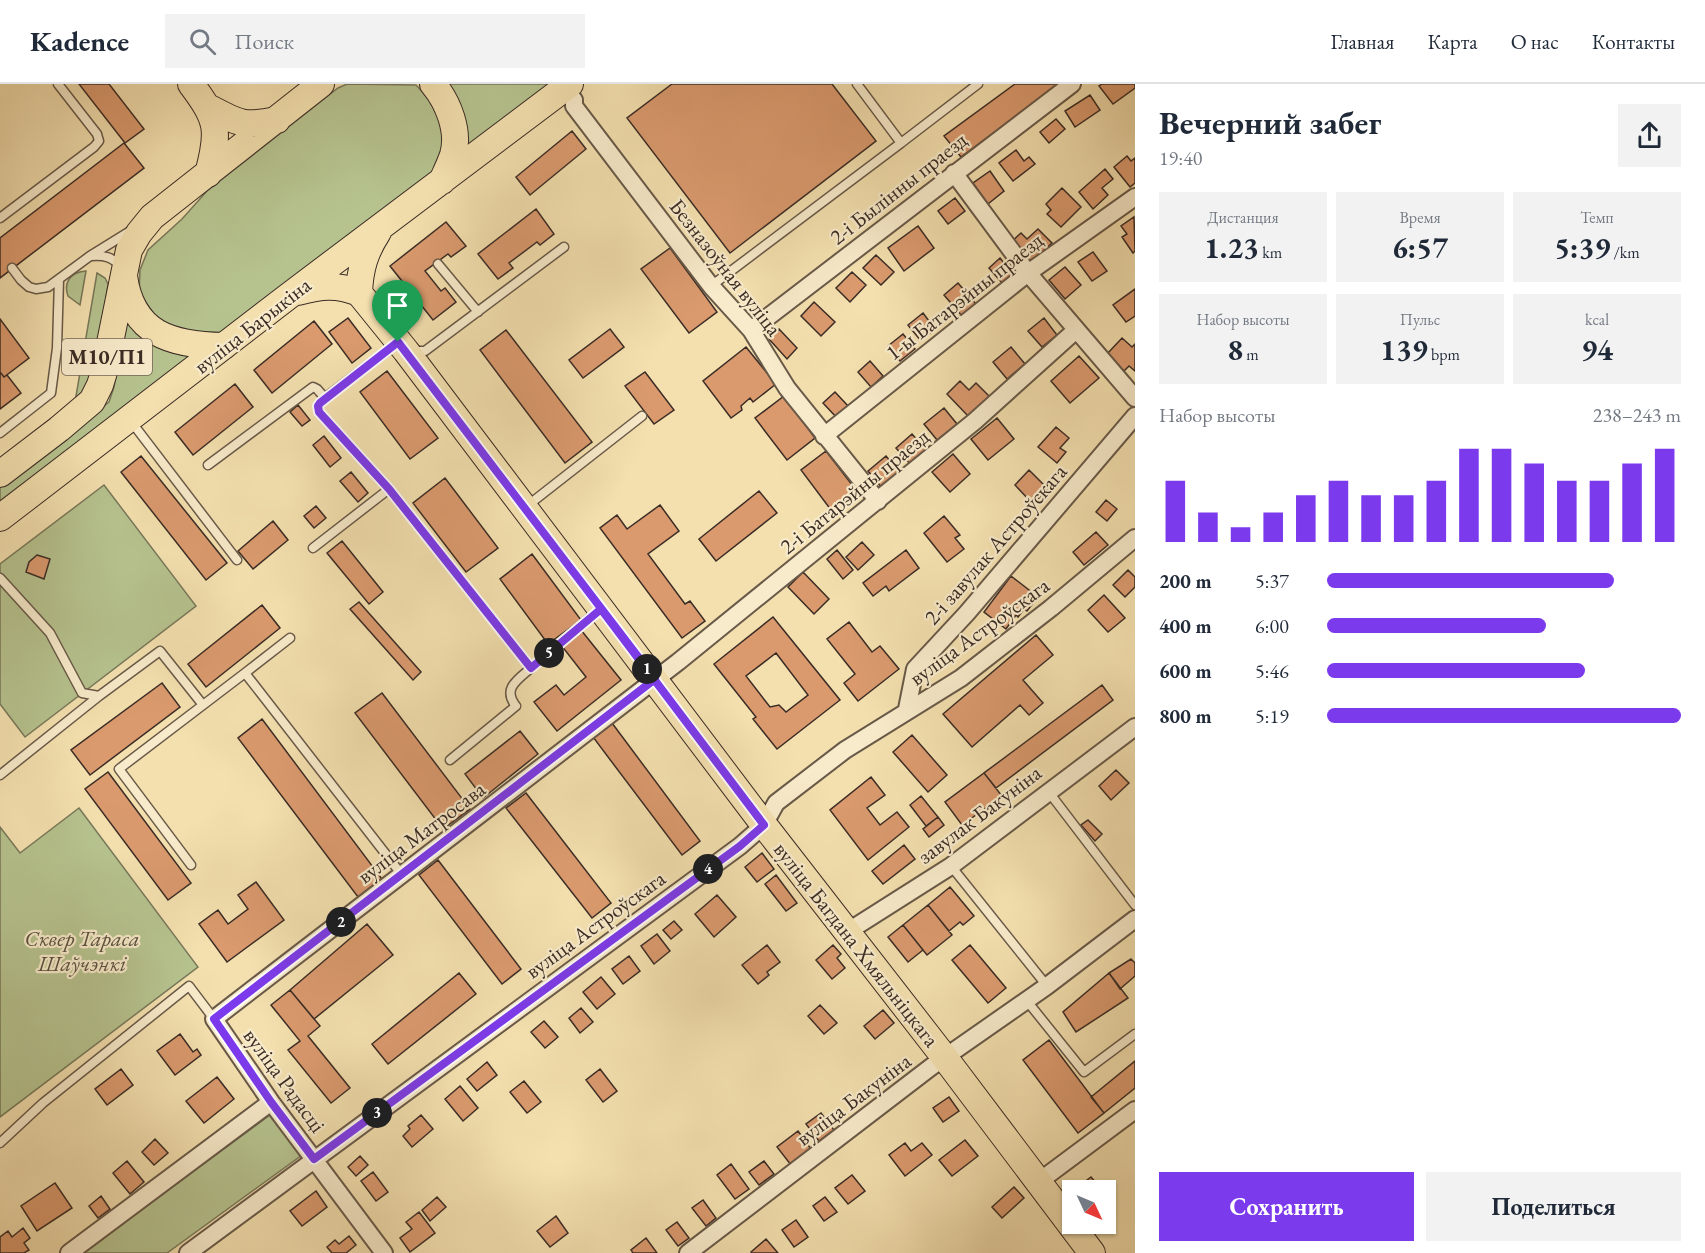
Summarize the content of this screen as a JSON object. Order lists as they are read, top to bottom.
{
  "streets": {
    "main road": ["вуліца Барыкіна", "М10/П1", "вуліца Багдана Хмяльніцкага"],
    "street": [
      "2-і Былінны праезд",
      "Безназоўная вуліца",
      "1-ы Батарэйны праезд",
      "2-і Батарэйны праезд",
      "2-і завулак Астроўскага",
      "вуліца Астроўскага",
      "завулак Бакуніна",
      "вуліца Матросава",
      "вуліца Радасці",
      "вуліца Бакуніна"
    ]
  },
  "crossings": [
    ["2-і Былінны праезд", "Безназоўная вуліца"],
    ["Безназоўная вуліца", "1-ы Батарэйны праезд"],
    ["Безназоўная вуліца", "вуліца Барыкіна"],
    ["Безназоўная вуліца", "2-і Батарэйны праезд"],
    ["вуліца Барыкіна", "М10/П1"],
    ["2-і Батарэйны праезд", "вуліца Матросава"],
    ["2-і Батарэйны праезд", "вуліца Багдана Хмяльніцкага"],
    ["2-і завулак Астроўскага", "вуліца Астроўскага"],
    ["вуліца Астроўскага", "вуліца Багдана Хмяльніцкага"],
    ["вуліца Астроўскага", "вуліца Радасці"],
    ["завулак Бакуніна", "вуліца Багдана Хмяльніцкага"],
    ["вуліца Матросава", "вуліца Багдана Хмяльніцкага"],
    ["вуліца Матросава", "вуліца Радасці"],
    ["вуліца Багдана Хмяльніцкага", "вуліца Бакуніна"]
  ],
  "parks": ["Сквер Тараса Шаўчэнкі"],
  "north": "bottom right",
  "page": {
    "header": "Kadence",
    "search": "Поиск",
    "nav": [
      "Главная",
      "Карта",
      "О нас",
      "Контакты"
    ],
    "heading": ["Вечерний забег", "19:40"],
    "stats": [
      ["Дистанция", "1.23 km"],
      ["Время", "6:57"],
      ["Темп", "5:39 /km"],
      ["Набор высоты", "8 m"],
      ["Пульс", "139 bpm"],
      ["kcal", "94"]
    ],
    "chart": ["Набор высоты", "238–243 m"],
    "list": [
      {
        "name": "200 m",
        "note": "5:37"
      },
      {
        "name": "400 m",
        "note": "6:00"
      },
      {
        "name": "600 m",
        "note": "5:46"
      },
      {
        "name": "800 m",
        "note": "5:19"
      }
    ],
    "pins": [
      "5",
      "1",
      "4",
      "2",
      "3"
    ],
    "buttons": ["Сохранить", "Поделиться"]
  }
}
